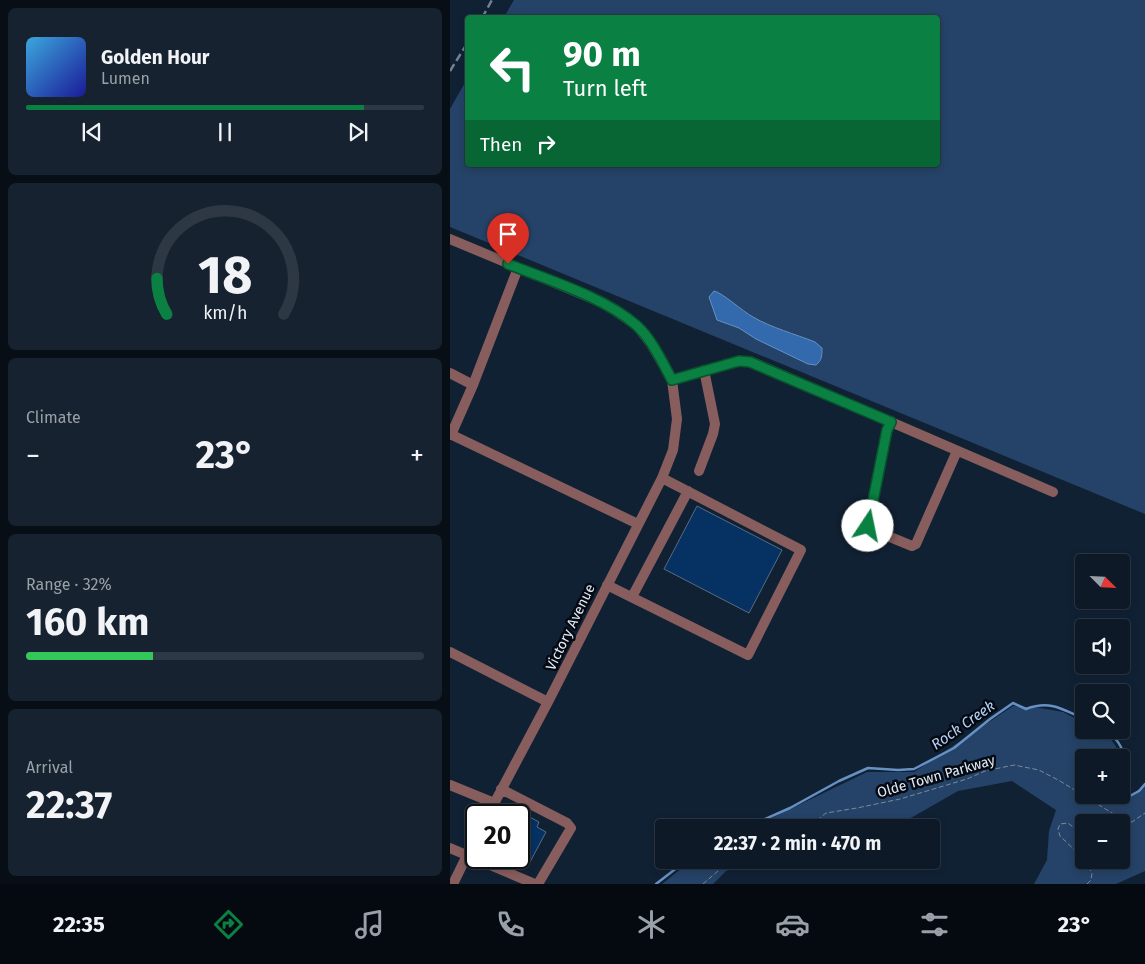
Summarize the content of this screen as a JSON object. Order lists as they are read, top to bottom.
{
  "streets": {
    "street": ["Victory Avenue"],
    "path": ["Olde Town Parkway"]
  },
  "water": ["Rock Creek"],
  "north": "bottom right",
  "page": {
    "turn": ["90 m", "Turn left"],
    "song": ["Golden Hour", "Lumen"],
    "then": "Then",
    "tile": [
      "Climate",
      ["Range · 32%", "160 km"],
      ["Arrival", "22:37"]
    ],
    "heat": ["−", "23°", "+"],
    "map_buttons": ["+", "−"],
    "limit": "20",
    "trip": "22:37 · 2 min · 470 m",
    "tabs": ["22:35", "23°"],
    "gauge": ["18", "km/h"]
  }
}
